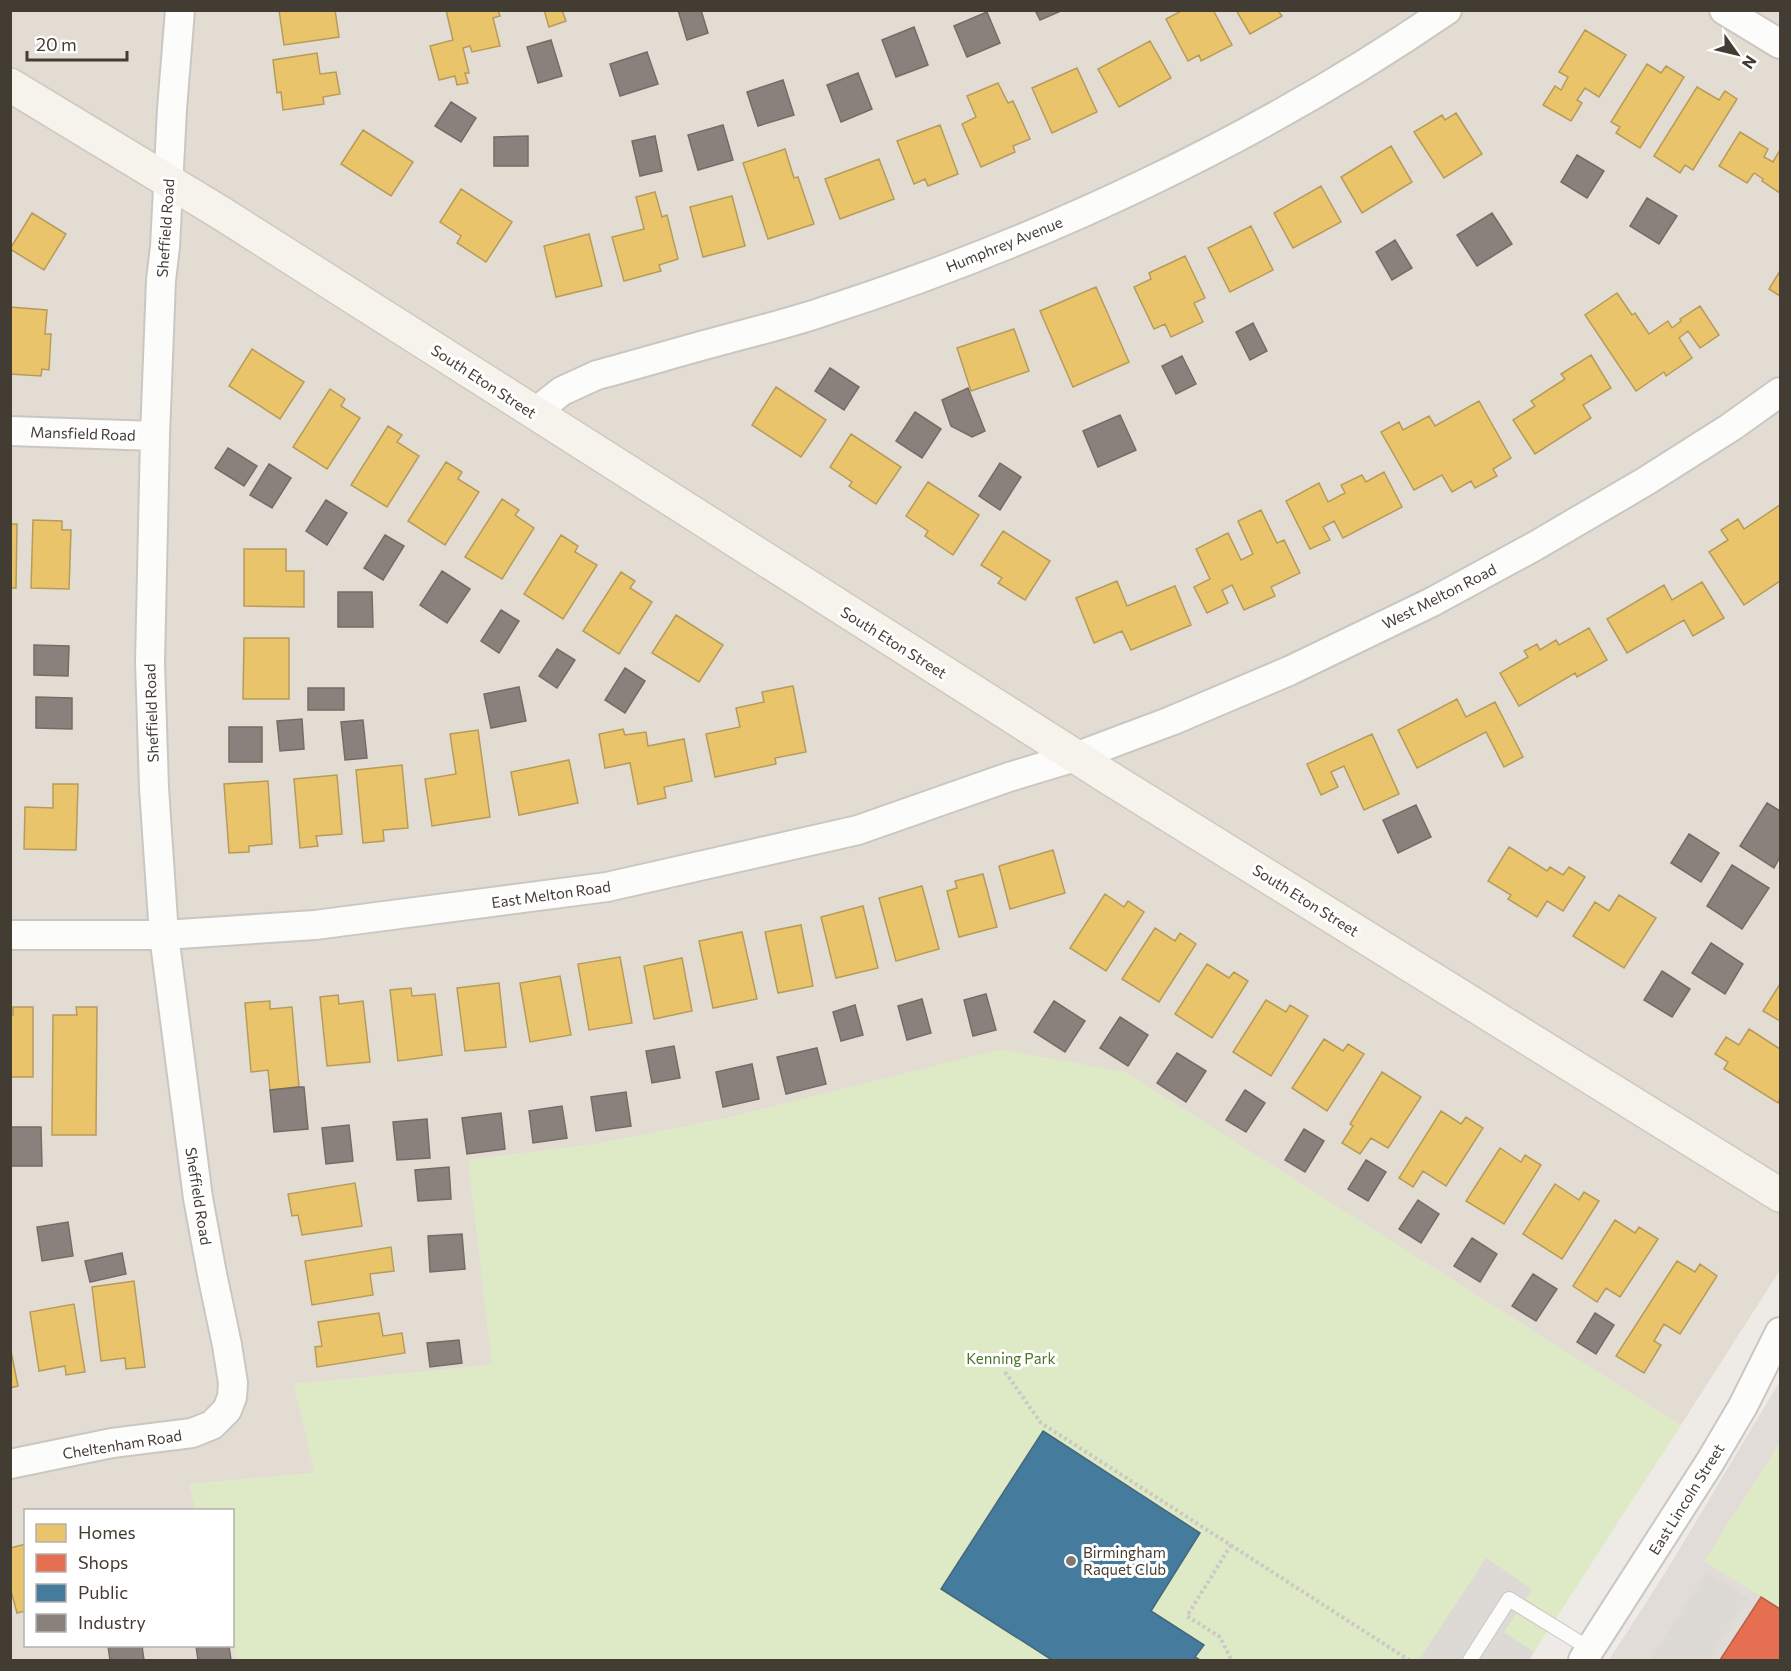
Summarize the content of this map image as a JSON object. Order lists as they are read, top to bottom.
{
  "streets": {
    "street": [
      "Sheffield Road",
      "Humphrey Avenue",
      "South Eton Street",
      "Mansfield Road",
      "West Melton Road",
      "East Melton Road",
      "Cheltenham Road",
      "East Lincoln Street"
    ]
  },
  "crossings": [
    ["Sheffield Road", "South Eton Street"],
    ["Sheffield Road", "Mansfield Road"],
    ["Sheffield Road", "East Melton Road"],
    ["Sheffield Road", "Cheltenham Road"],
    ["Humphrey Avenue", "South Eton Street"],
    ["South Eton Street", "West Melton Road"],
    ["South Eton Street", "East Melton Road"],
    ["West Melton Road", "East Melton Road"]
  ],
  "parks": ["Kenning Park"],
  "places": ["Birmingham Raquet Club"],
  "legend": [
    "Homes",
    "Shops",
    "Public",
    "Industry"
  ],
  "scale_bar": "20 m",
  "north": "bottom right"
}
